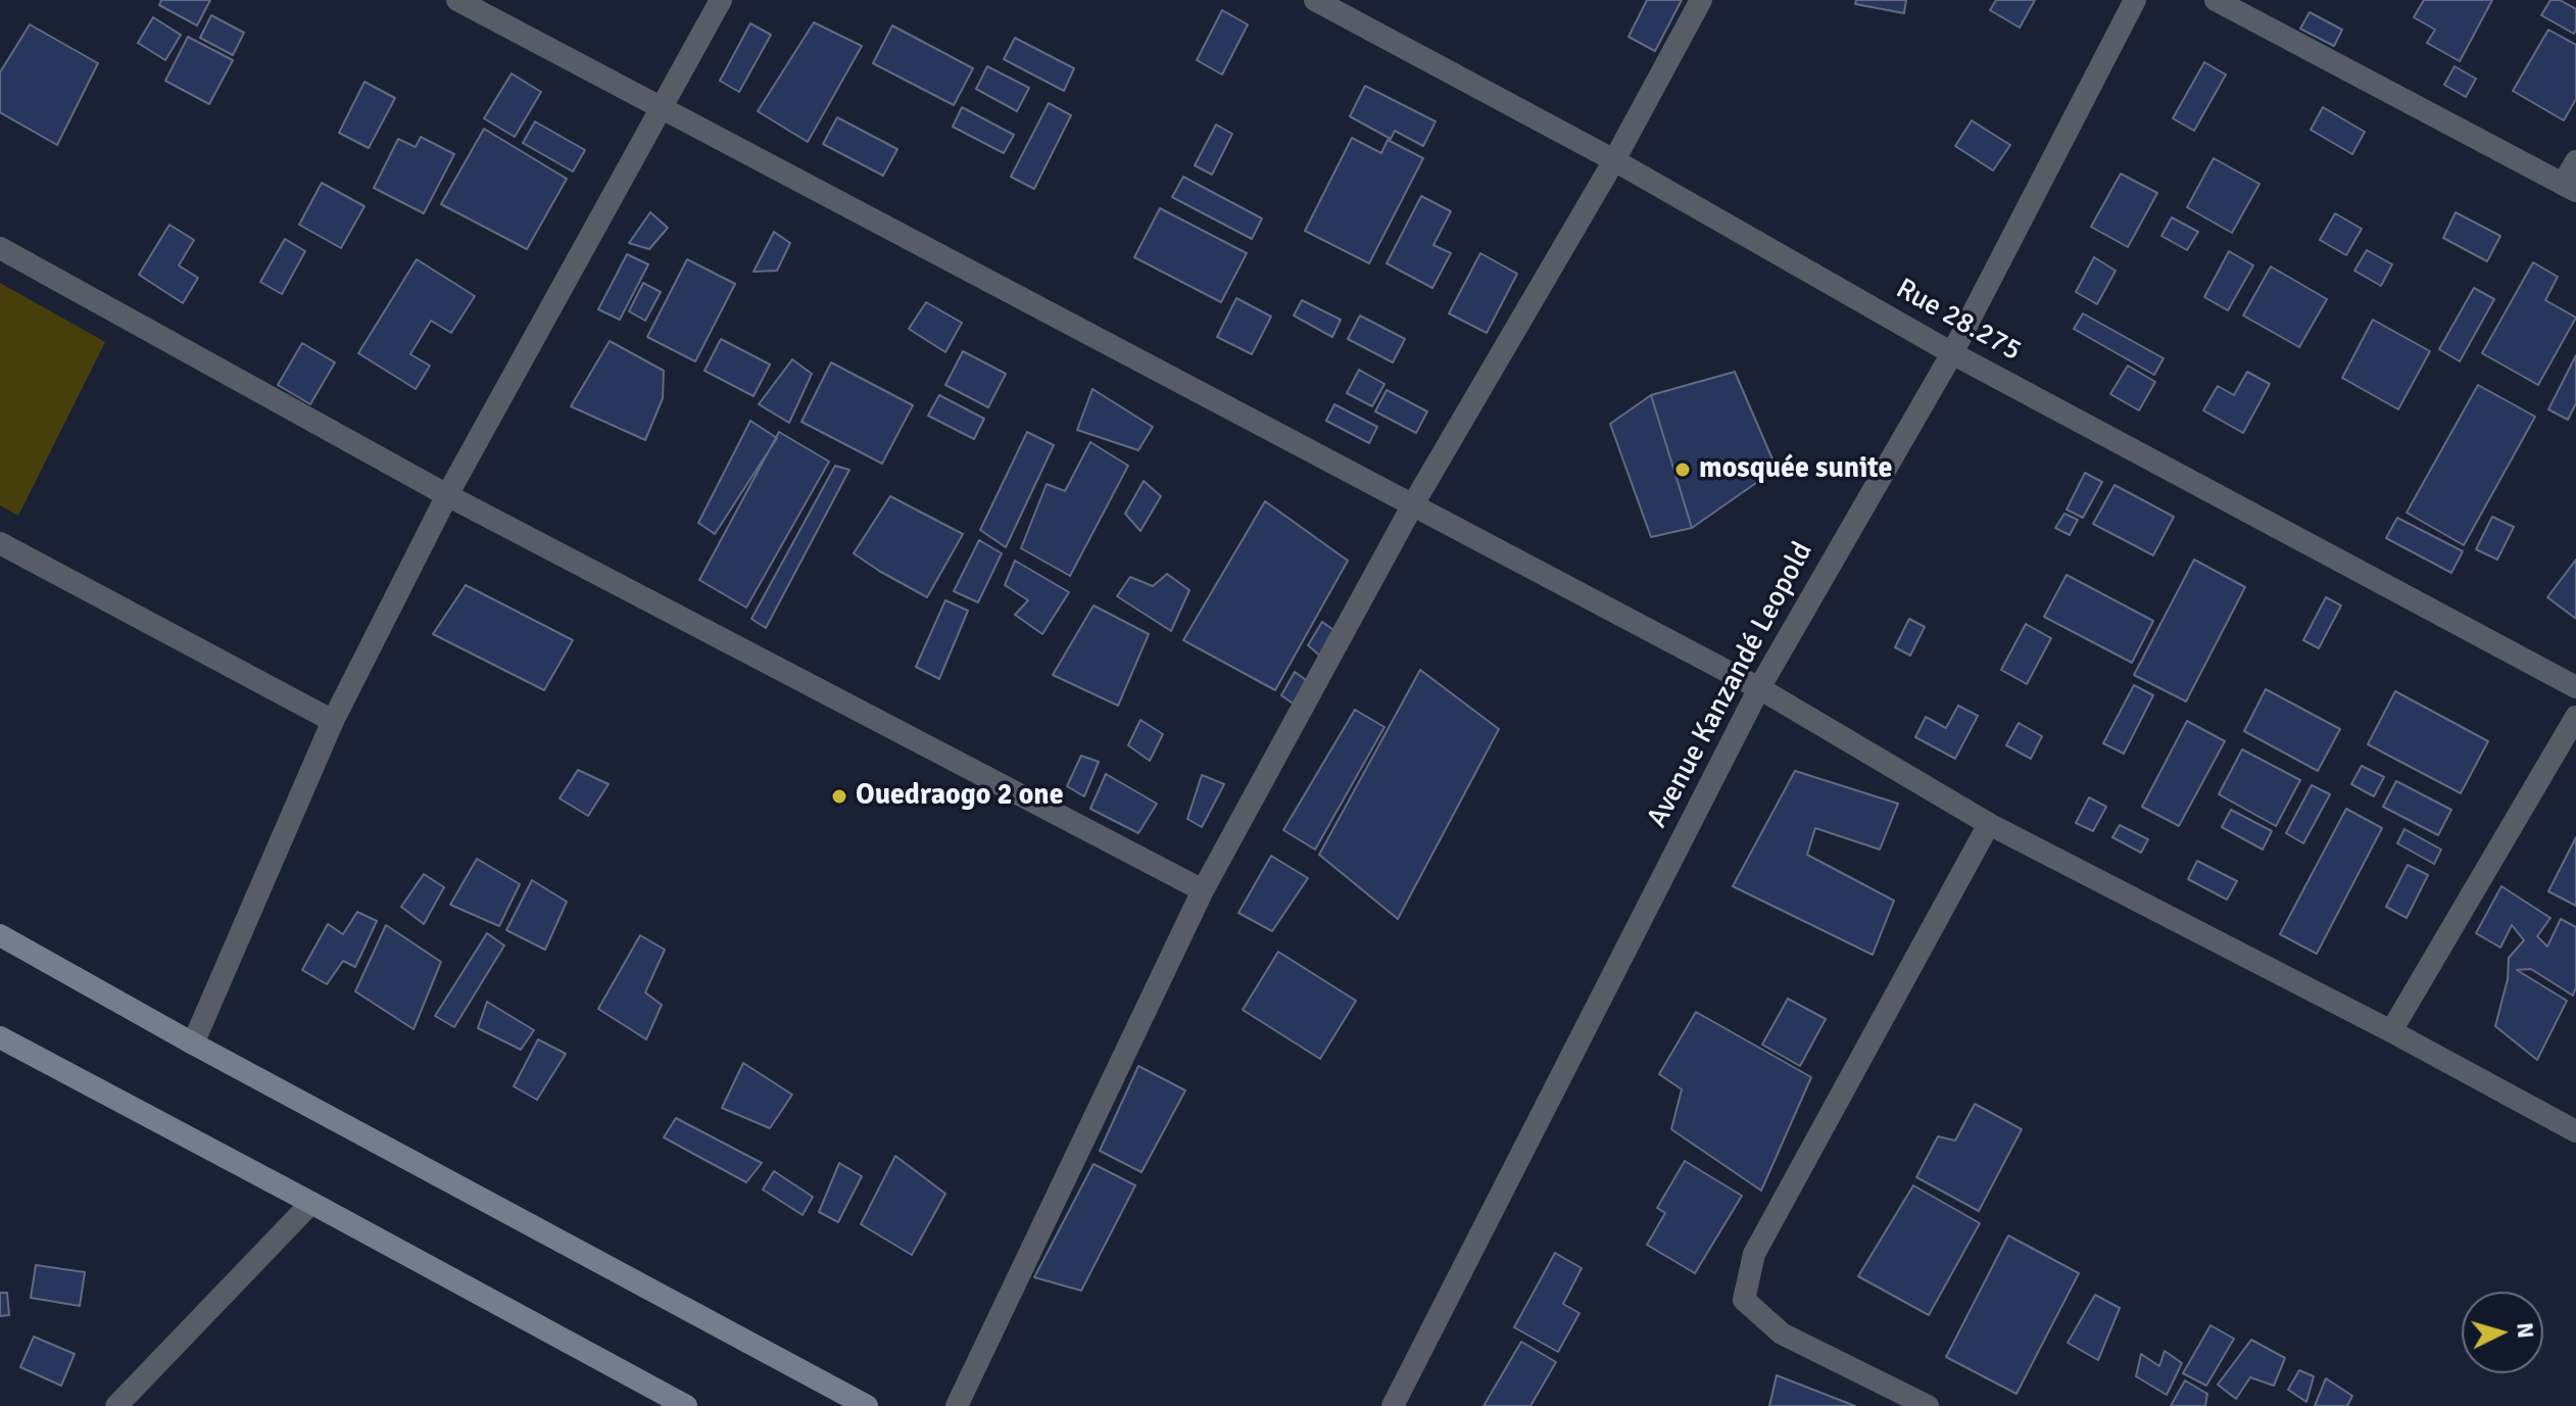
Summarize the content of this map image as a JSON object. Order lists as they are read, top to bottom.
{
  "streets": {
    "street": ["Rue 28.275", "Avenue Kanzandé Leopold"]
  },
  "crossings": [
    ["Rue 28.275", "Avenue Kanzandé Leopold"]
  ],
  "places": ["mosquée sunite", "Ouedraogo 2 one"],
  "north": "right"
}
